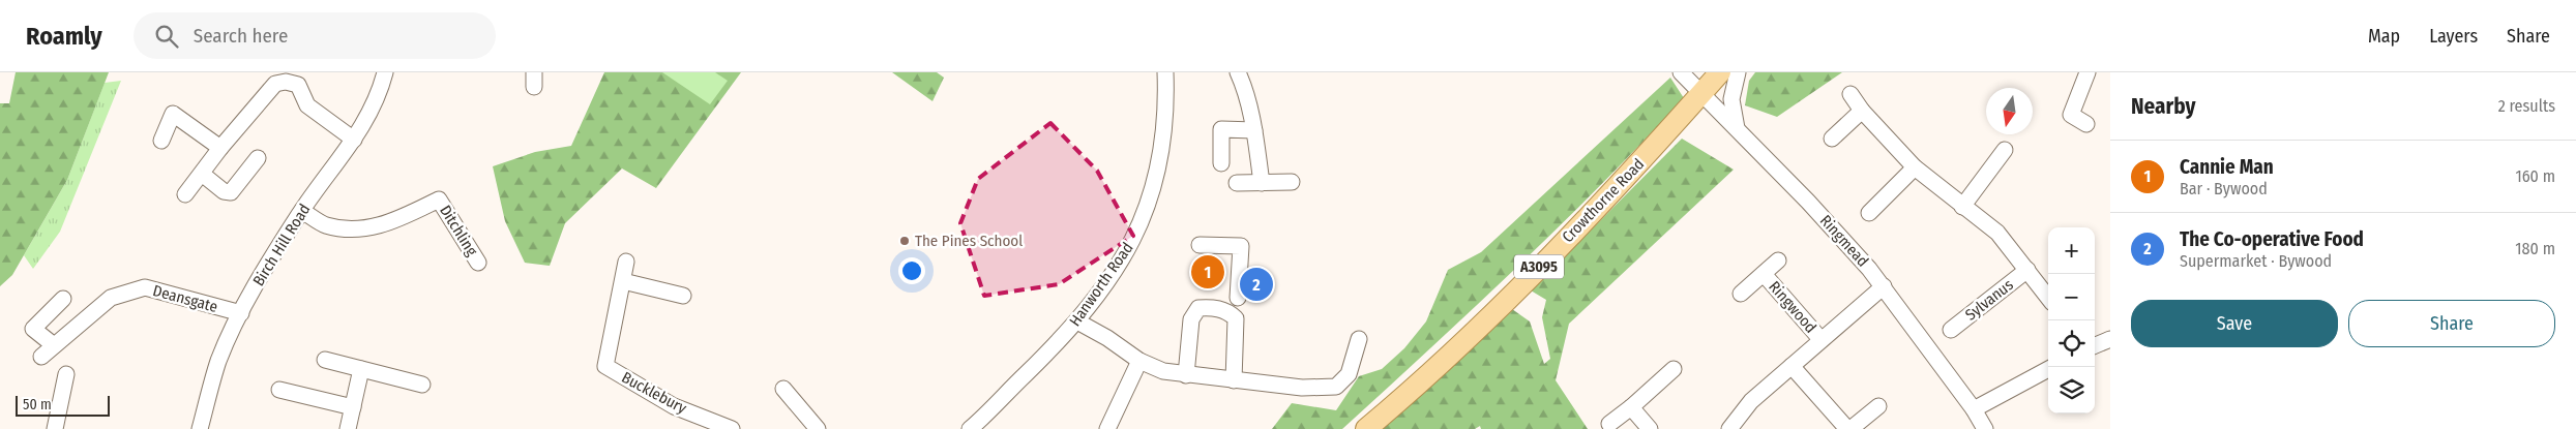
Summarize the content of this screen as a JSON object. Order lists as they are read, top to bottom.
{
  "streets": {
    "main road": ["Crowthorne Road", "A3095"],
    "street": [
      "Ditchling",
      "Ringmead",
      "Birch Hill Road",
      "Hanworth Road",
      "Deansgate",
      "Sylvanus",
      "Ringwood",
      "Bucklebury"
    ]
  },
  "crossings": [
    ["Crowthorne Road", "Ringmead"],
    ["Ditchling", "Birch Hill Road"],
    ["Ringmead", "Ringwood"],
    ["Birch Hill Road", "Deansgate"]
  ],
  "places": ["The Pines School"],
  "scale_bar": "50 m",
  "north": "bottom",
  "page": {
    "header": "Roamly",
    "search": "Search here",
    "nav": ["Map", "Layers", "Share"],
    "heading": ["Nearby", "2 results"],
    "list": [
      {
        "mark": "1",
        "name": "Cannie Man",
        "note": "Bar · Bywood",
        "value": "160 m"
      },
      {
        "mark": "2",
        "name": "The Co-operative Food",
        "note": "Supermarket · Bywood",
        "value": "180 m"
      }
    ],
    "map_buttons": ["+", "−"],
    "pins": ["1", "2"],
    "buttons": ["Save", "Share"],
    "scale": "50 m"
  }
}
